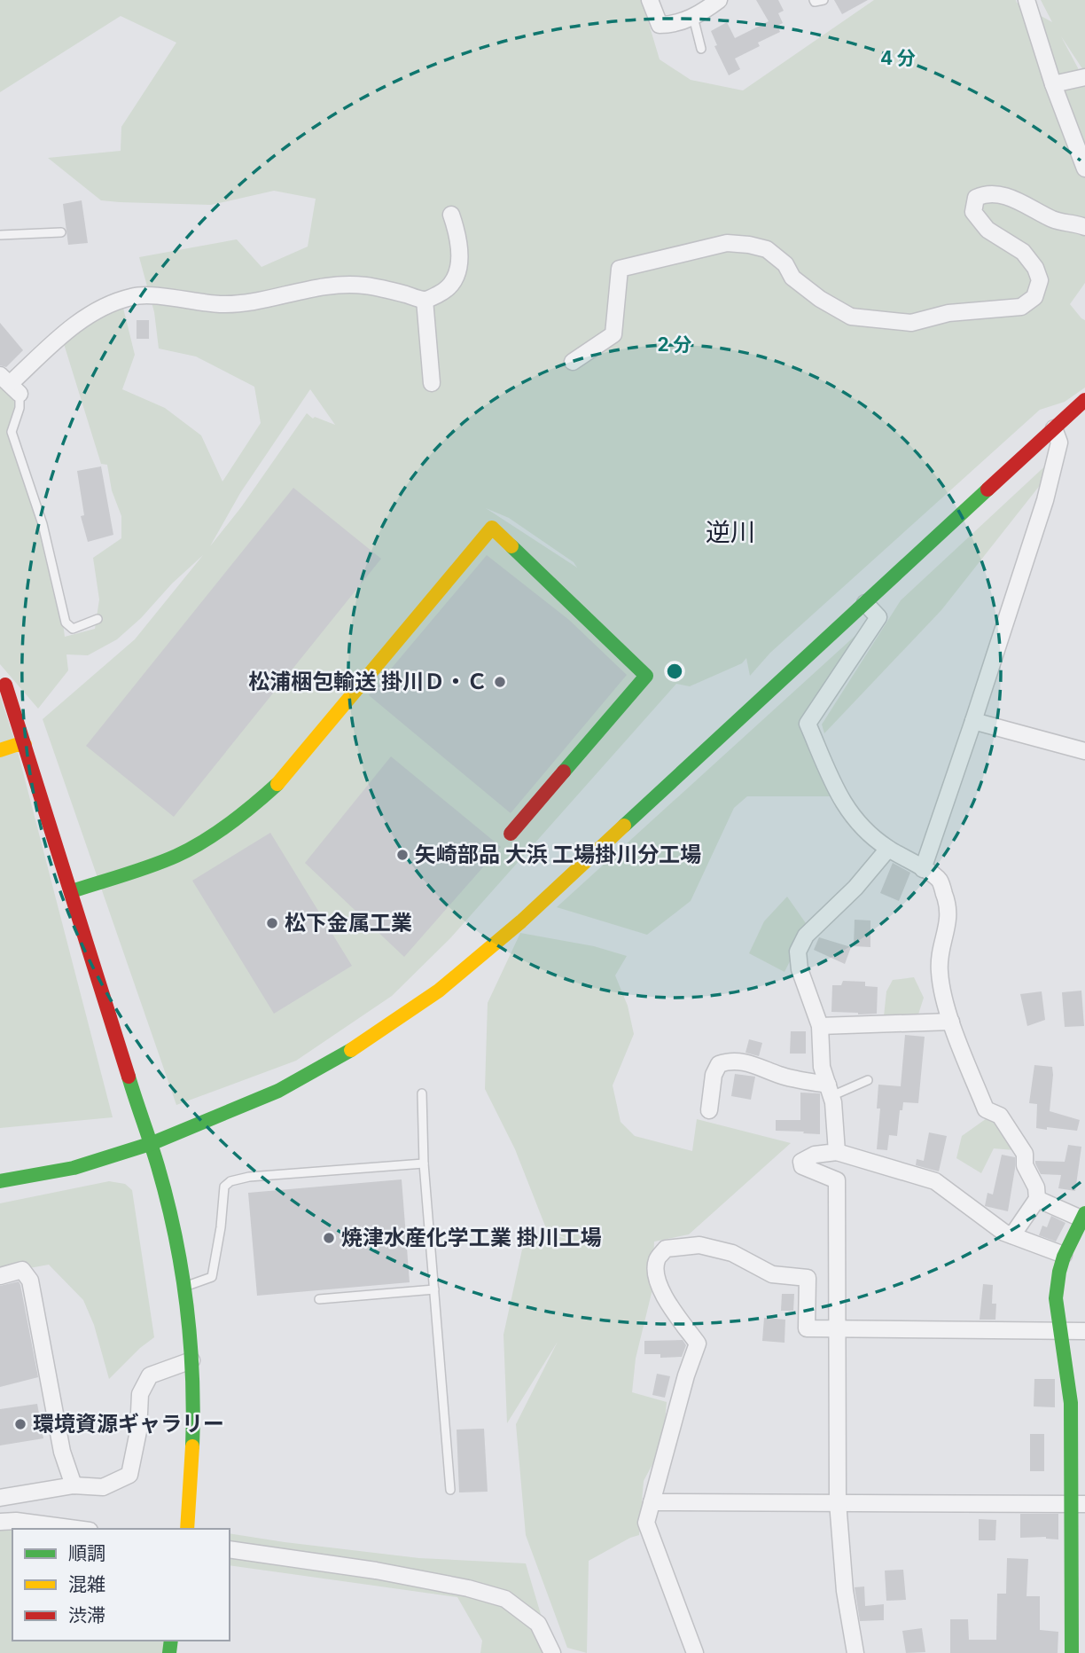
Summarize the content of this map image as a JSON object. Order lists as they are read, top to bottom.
{
  "districts": ["逆川"],
  "places": [
    "松浦梱包輸送 掛川Ｄ・Ｃ",
    "矢崎部品 大浜 工場掛川分工場",
    "松下金属工業",
    "焼津水産化学工業 掛川工場",
    "環境資源ギャラリー"
  ],
  "legend": ["順調", "混雑", "渋滞"],
  "rings": ["4 分", "2 分"]
}
